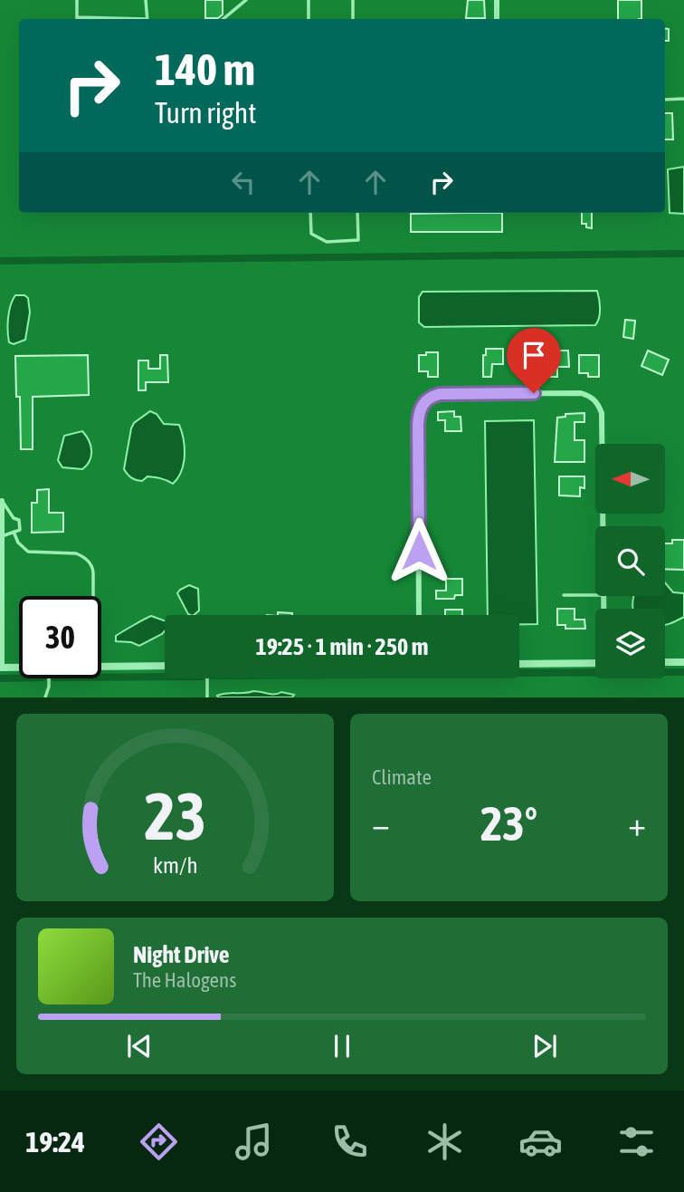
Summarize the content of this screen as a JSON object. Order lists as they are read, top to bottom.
{
  "north": "left",
  "page": {
    "turn": ["140 m", "Turn right"],
    "limit": "30",
    "trip": "19:25 · 1 min · 250 m",
    "tile": "Climate",
    "heat": ["−", "23°", "+"],
    "song": ["Night Drive", "The Halogens"],
    "tabs": "19:24",
    "gauge": ["23", "km/h"]
  }
}
